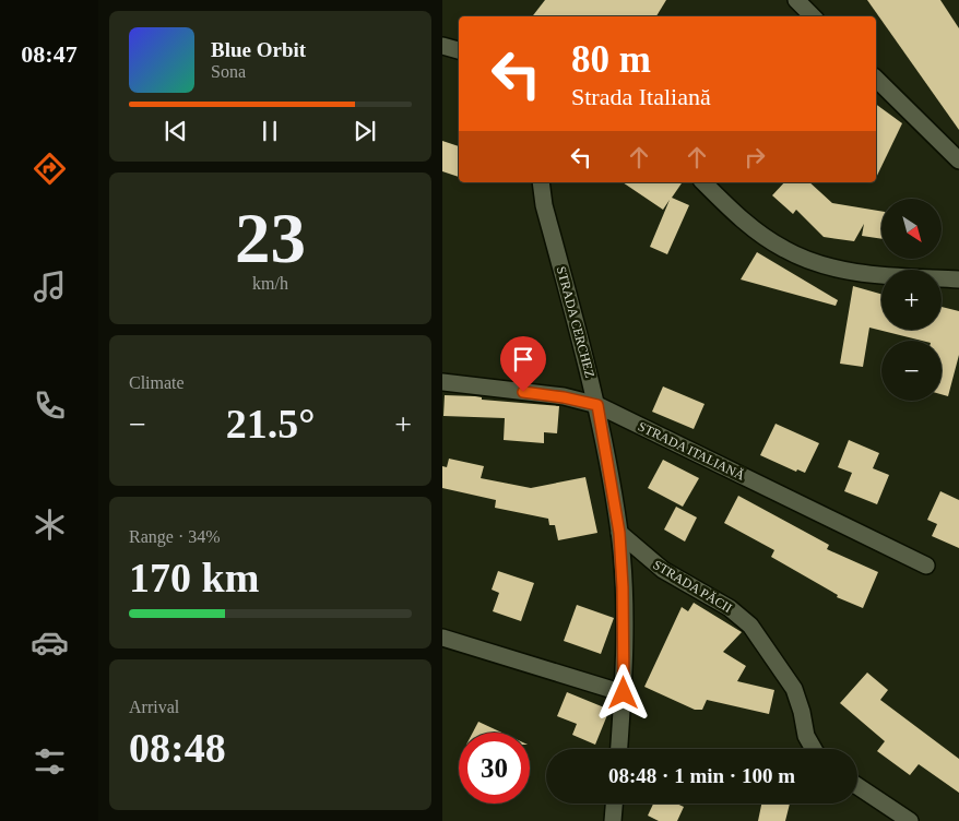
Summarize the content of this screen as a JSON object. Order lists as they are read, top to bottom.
{
  "streets": {
    "street": ["STRADA CERCHEZ", "STRADA ITALIANĂ", "STRADA PĂCII"]
  },
  "crossings": [
    ["STRADA CERCHEZ", "STRADA ITALIANĂ"],
    ["STRADA CERCHEZ", "STRADA PĂCII"]
  ],
  "north": "bottom right",
  "page": {
    "tabs": "08:47",
    "turn": ["80 m", "Strada Italiană"],
    "song": ["Blue Orbit", "Sona"],
    "tile": [
      ["23", "km/h"],
      "Climate",
      ["Range · 34%", "170 km"],
      ["Arrival", "08:48"]
    ],
    "map_buttons": ["+", "−"],
    "heat": ["−", "21.5°", "+"],
    "limit": "30",
    "trip": "08:48 · 1 min · 100 m"
  }
}
